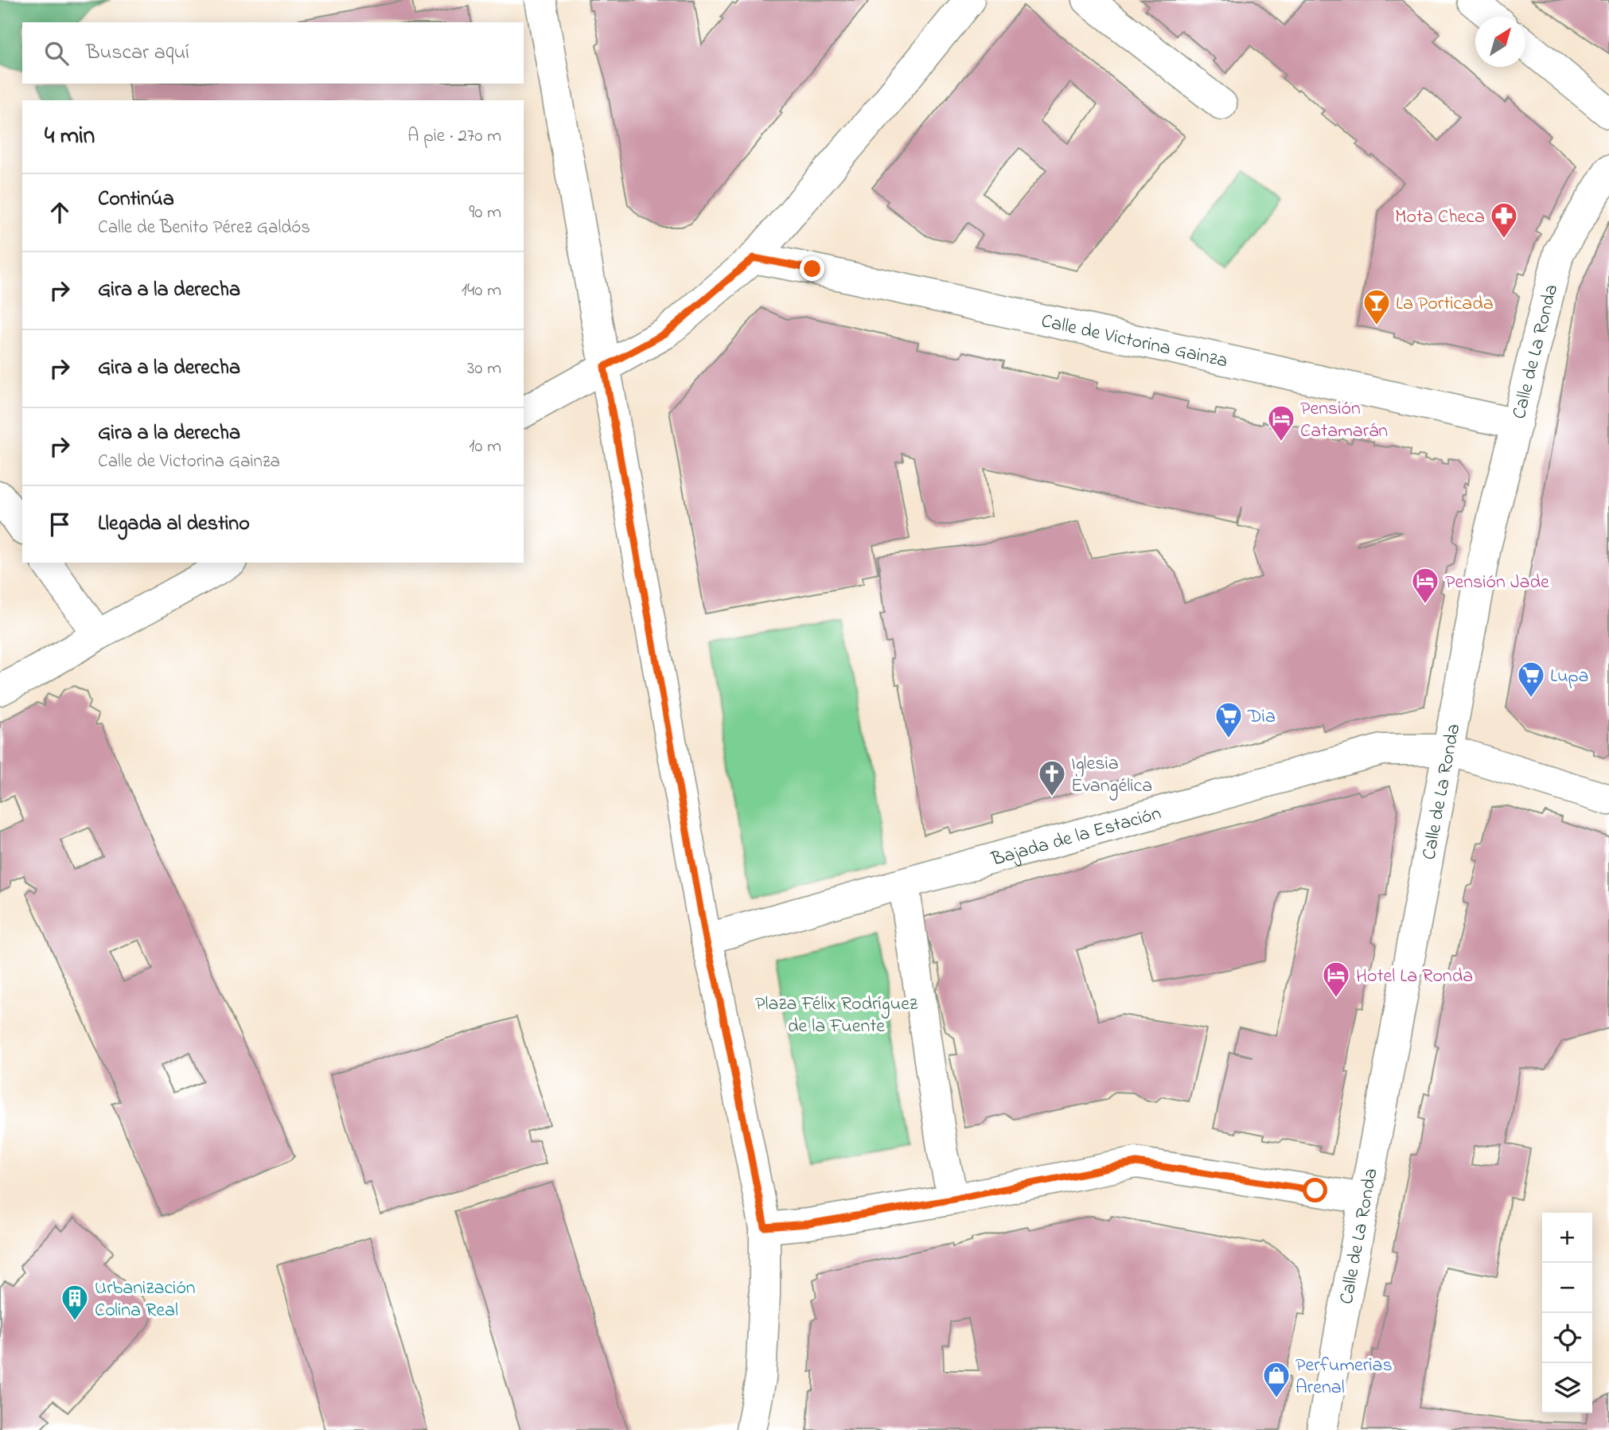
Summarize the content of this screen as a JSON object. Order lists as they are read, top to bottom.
{
  "streets": {
    "main road": ["Calle de Victorina Gainza", "Calle de La Ronda", "Bajada de la Estación"]
  },
  "crossings": [
    ["Calle de Victorina Gainza", "Calle de La Ronda"],
    ["Calle de La Ronda", "Bajada de la Estación"]
  ],
  "parks": ["Plaza Félix Rodríguez de la Fuente"],
  "places": {
    "pharmacy": ["Mota Checa"],
    "bar": ["La Porticada"],
    "hotel": ["Pensión Catamarán", "Pensión Jade", "Hotel La Ronda"],
    "supermarket": ["Lupa", "Dia"],
    "church": ["Iglesia Evangélica"],
    "building": ["Urbanización Colina Real"],
    "shop": ["Perfumerias Arenal"]
  },
  "north": "top right",
  "page": {
    "search": "Buscar aquí",
    "heading": ["4 min", "A pie · 270 m"],
    "list": [
      ["Continúa", "Calle de Benito Pérez Galdós", "90 m"],
      ["Gira a la derecha", "140 m"],
      ["Gira a la derecha", "30 m"],
      ["Gira a la derecha", "Calle de Victorina Gainza", "10 m"],
      "Llegada al destino"
    ],
    "map_buttons": ["+", "−"]
  }
}
